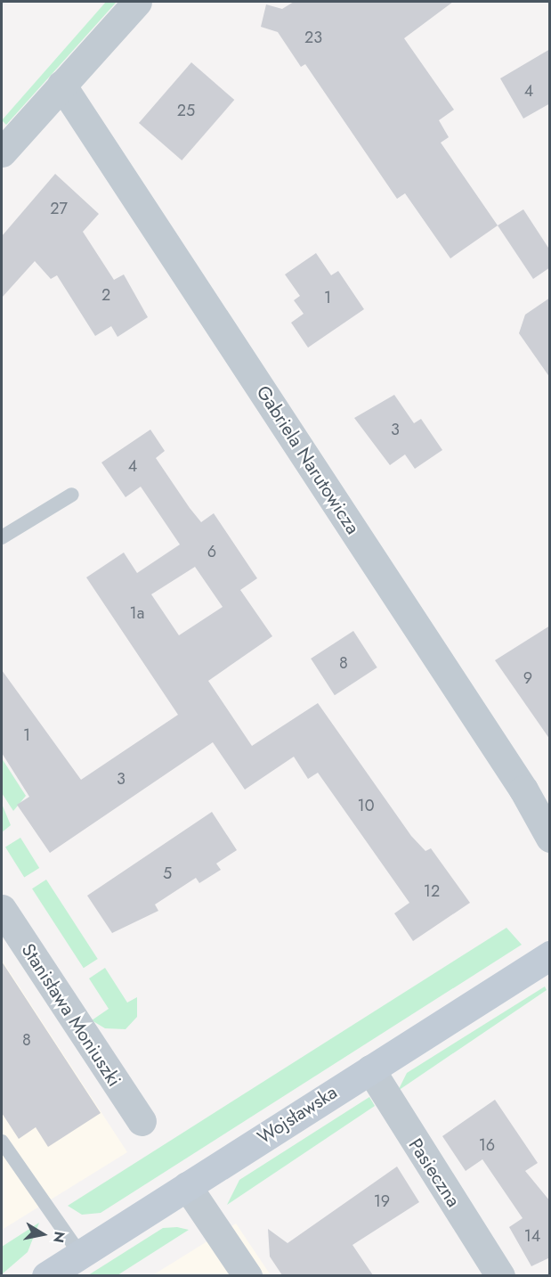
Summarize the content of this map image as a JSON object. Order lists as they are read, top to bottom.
{
  "streets": {
    "street": [
      "Gabriela Narutowicza",
      "Stanisława Moniuszki",
      "Wojsławska",
      "Pasieczna"
    ]
  },
  "crossings": [
    ["Wojsławska", "Pasieczna"]
  ],
  "house_numbers": [
    "23",
    "4",
    "25",
    "27",
    "2",
    "1",
    "3",
    "4",
    "6",
    "1a",
    "8",
    "9",
    "1",
    "3",
    "10",
    "5",
    "12",
    "8",
    "16",
    "19",
    "14"
  ],
  "north": "right"
}
